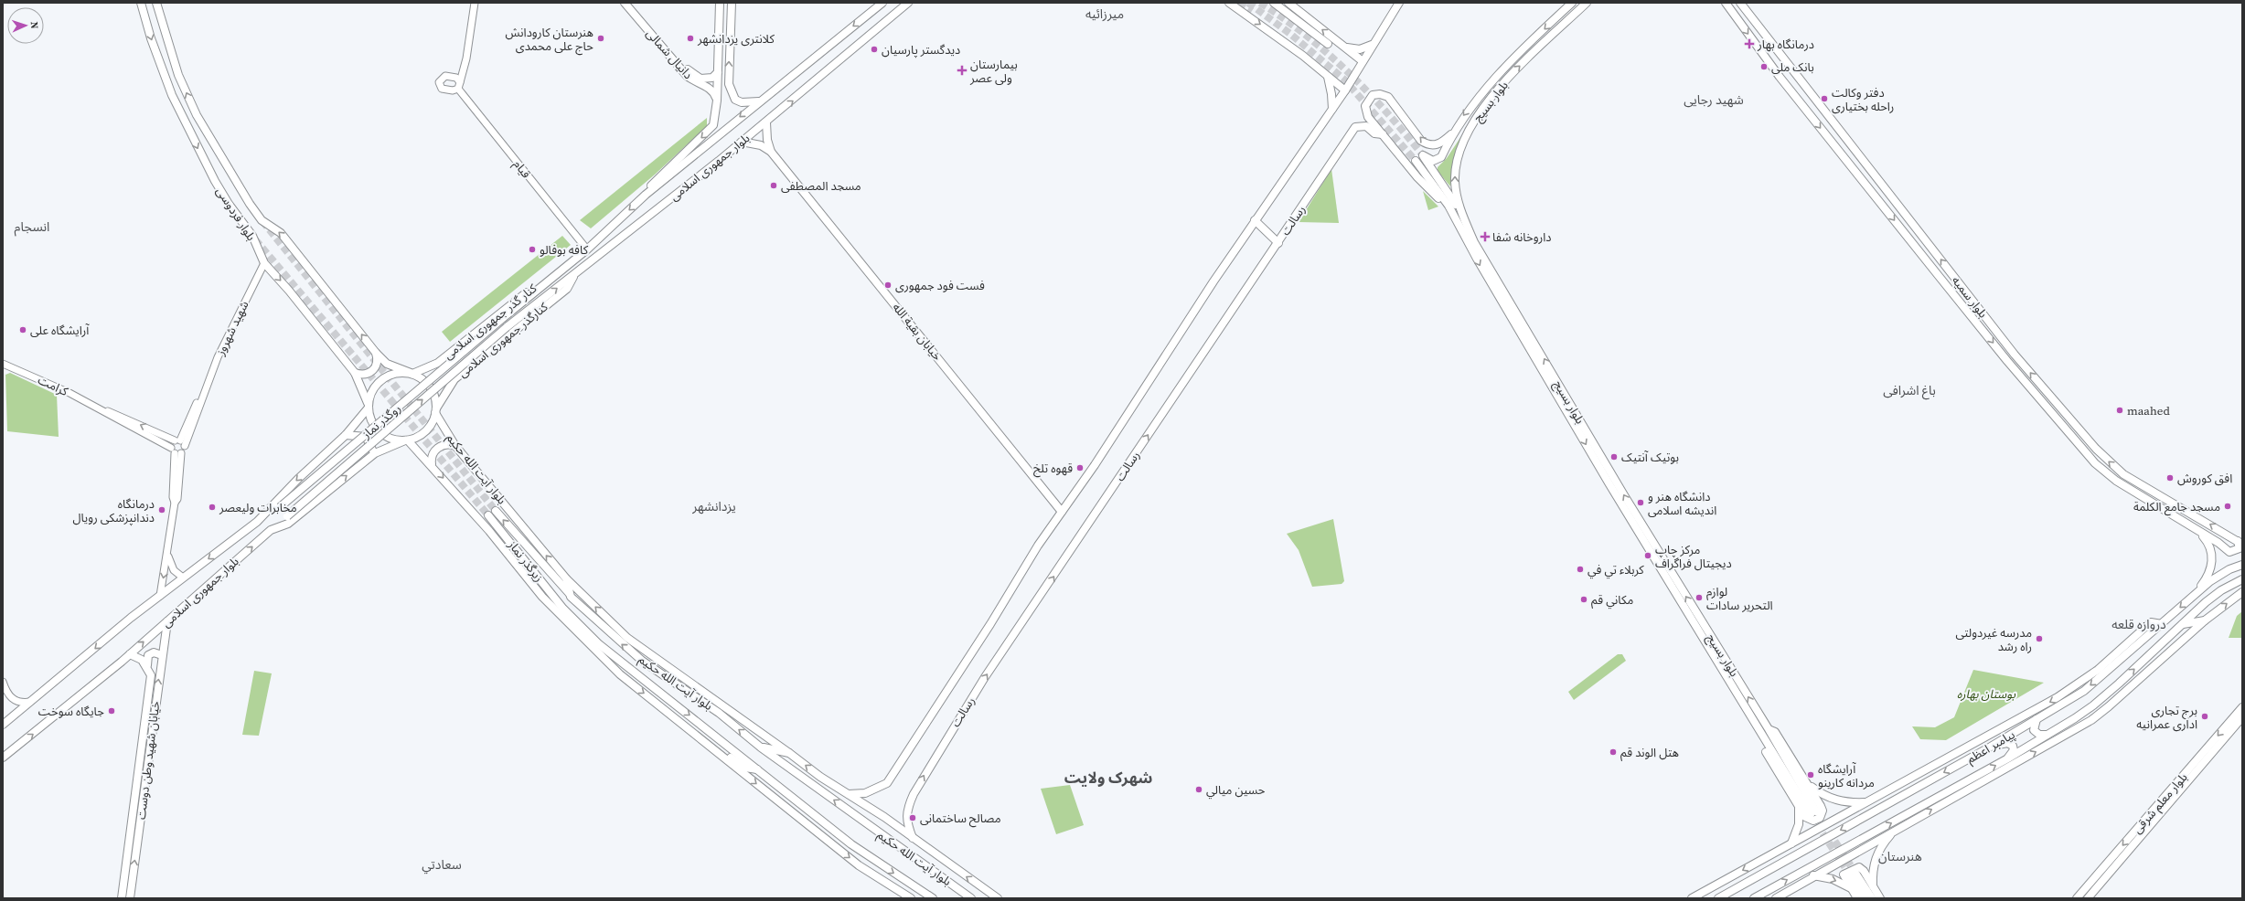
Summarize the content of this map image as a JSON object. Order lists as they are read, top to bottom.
{
  "streets": {
    "main road": [
      "دانیال شمالی",
      "بلوار بسیج",
      "بلوار جمهوری اسلامی",
      "بلوار فردوسی",
      "رسالت",
      "بلوار سمیه",
      "کنار گذر جمهوری اسلامی",
      "خیابان بقیة الله",
      "کنارگذر جمهوری اسلامی",
      "روگذر نماز",
      "بلوار آیت الله حکیم",
      "زیرگذر نماز",
      "پیامبر اعظم",
      "خیابان شهید وطن دوست",
      "بلوار معلم شرقی"
    ],
    "street": ["قیام", "شهید شهروز", "کرامت"]
  },
  "crossings": [
    ["بلوار جمهوری اسلامی", "قیام"],
    ["بلوار جمهوری اسلامی", "بلوار فردوسی"],
    ["بلوار جمهوری اسلامی", "کنار گذر جمهوری اسلامی"],
    ["بلوار جمهوری اسلامی", "خیابان بقیة الله"],
    ["بلوار جمهوری اسلامی", "کنارگذر جمهوری اسلامی"],
    ["بلوار جمهوری اسلامی", "روگذر نماز"],
    ["بلوار جمهوری اسلامی", "بلوار آیت الله حکیم"],
    ["بلوار جمهوری اسلامی", "خیابان شهید وطن دوست"],
    ["بلوار فردوسی", "کنار گذر جمهوری اسلامی"],
    ["بلوار فردوسی", "شهید شهروز"],
    ["بلوار فردوسی", "کنارگذر جمهوری اسلامی"],
    ["بلوار فردوسی", "بلوار آیت الله حکیم"],
    ["کنار گذر جمهوری اسلامی", "کنارگذر جمهوری اسلامی"],
    ["کنار گذر جمهوری اسلامی", "بلوار آیت الله حکیم"],
    ["شهید شهروز", "کرامت"],
    ["کنارگذر جمهوری اسلامی", "بلوار آیت الله حکیم"],
    ["بلوار آیت الله حکیم", "زیرگذر نماز"]
  ],
  "districts": [
    "میرزائیه",
    "شهید رجایی",
    "انسجام",
    "باغ اشرافی",
    "یزدانشهر",
    "دروازه قلعه",
    "شهرک ولایت",
    "هنرستان",
    "سعادتي"
  ],
  "parks": ["بوستان بهاره"],
  "places": {
    "other": [
      "هنرستان کارودانش حاج علی محمدی",
      "کلانتری یزدانشهر",
      "دیدگستر پارسیان",
      "بانک ملی",
      "دفتر وکالت راحله بختیاری",
      "مسجد المصطفی",
      "کافه بوفالو",
      "فست فود جمهوری",
      "آرایشگاه علی",
      "maahed",
      "بوتیک آنتیک",
      "قهوه تلخ",
      "افق کوروش",
      "دانشگاه هنر و اندیشه اسلامی",
      "مسجد جامع الکلمة",
      "مخابرات ولیعصر",
      "درمانگاه دندانپزشکی رویال",
      "مرکز چاپ دیجیتال فراگراف",
      "كربلاء تي في",
      "لوازم التحریر سادات",
      "مكاني قم",
      "مدرسه غیردولتی راه رشد",
      "جایگاه سوخت",
      "برج تجاری اداری عمرانیه",
      "هتل الوند قم",
      "آرایشگاه مردانه کارینو",
      "حسين ميالي",
      "مصالح ساختمانی"
    ],
    "health": ["درمانگاه بهار", "بیمارستان ولی عصر", "داروخانه شفا"]
  },
  "north": "right"
}
